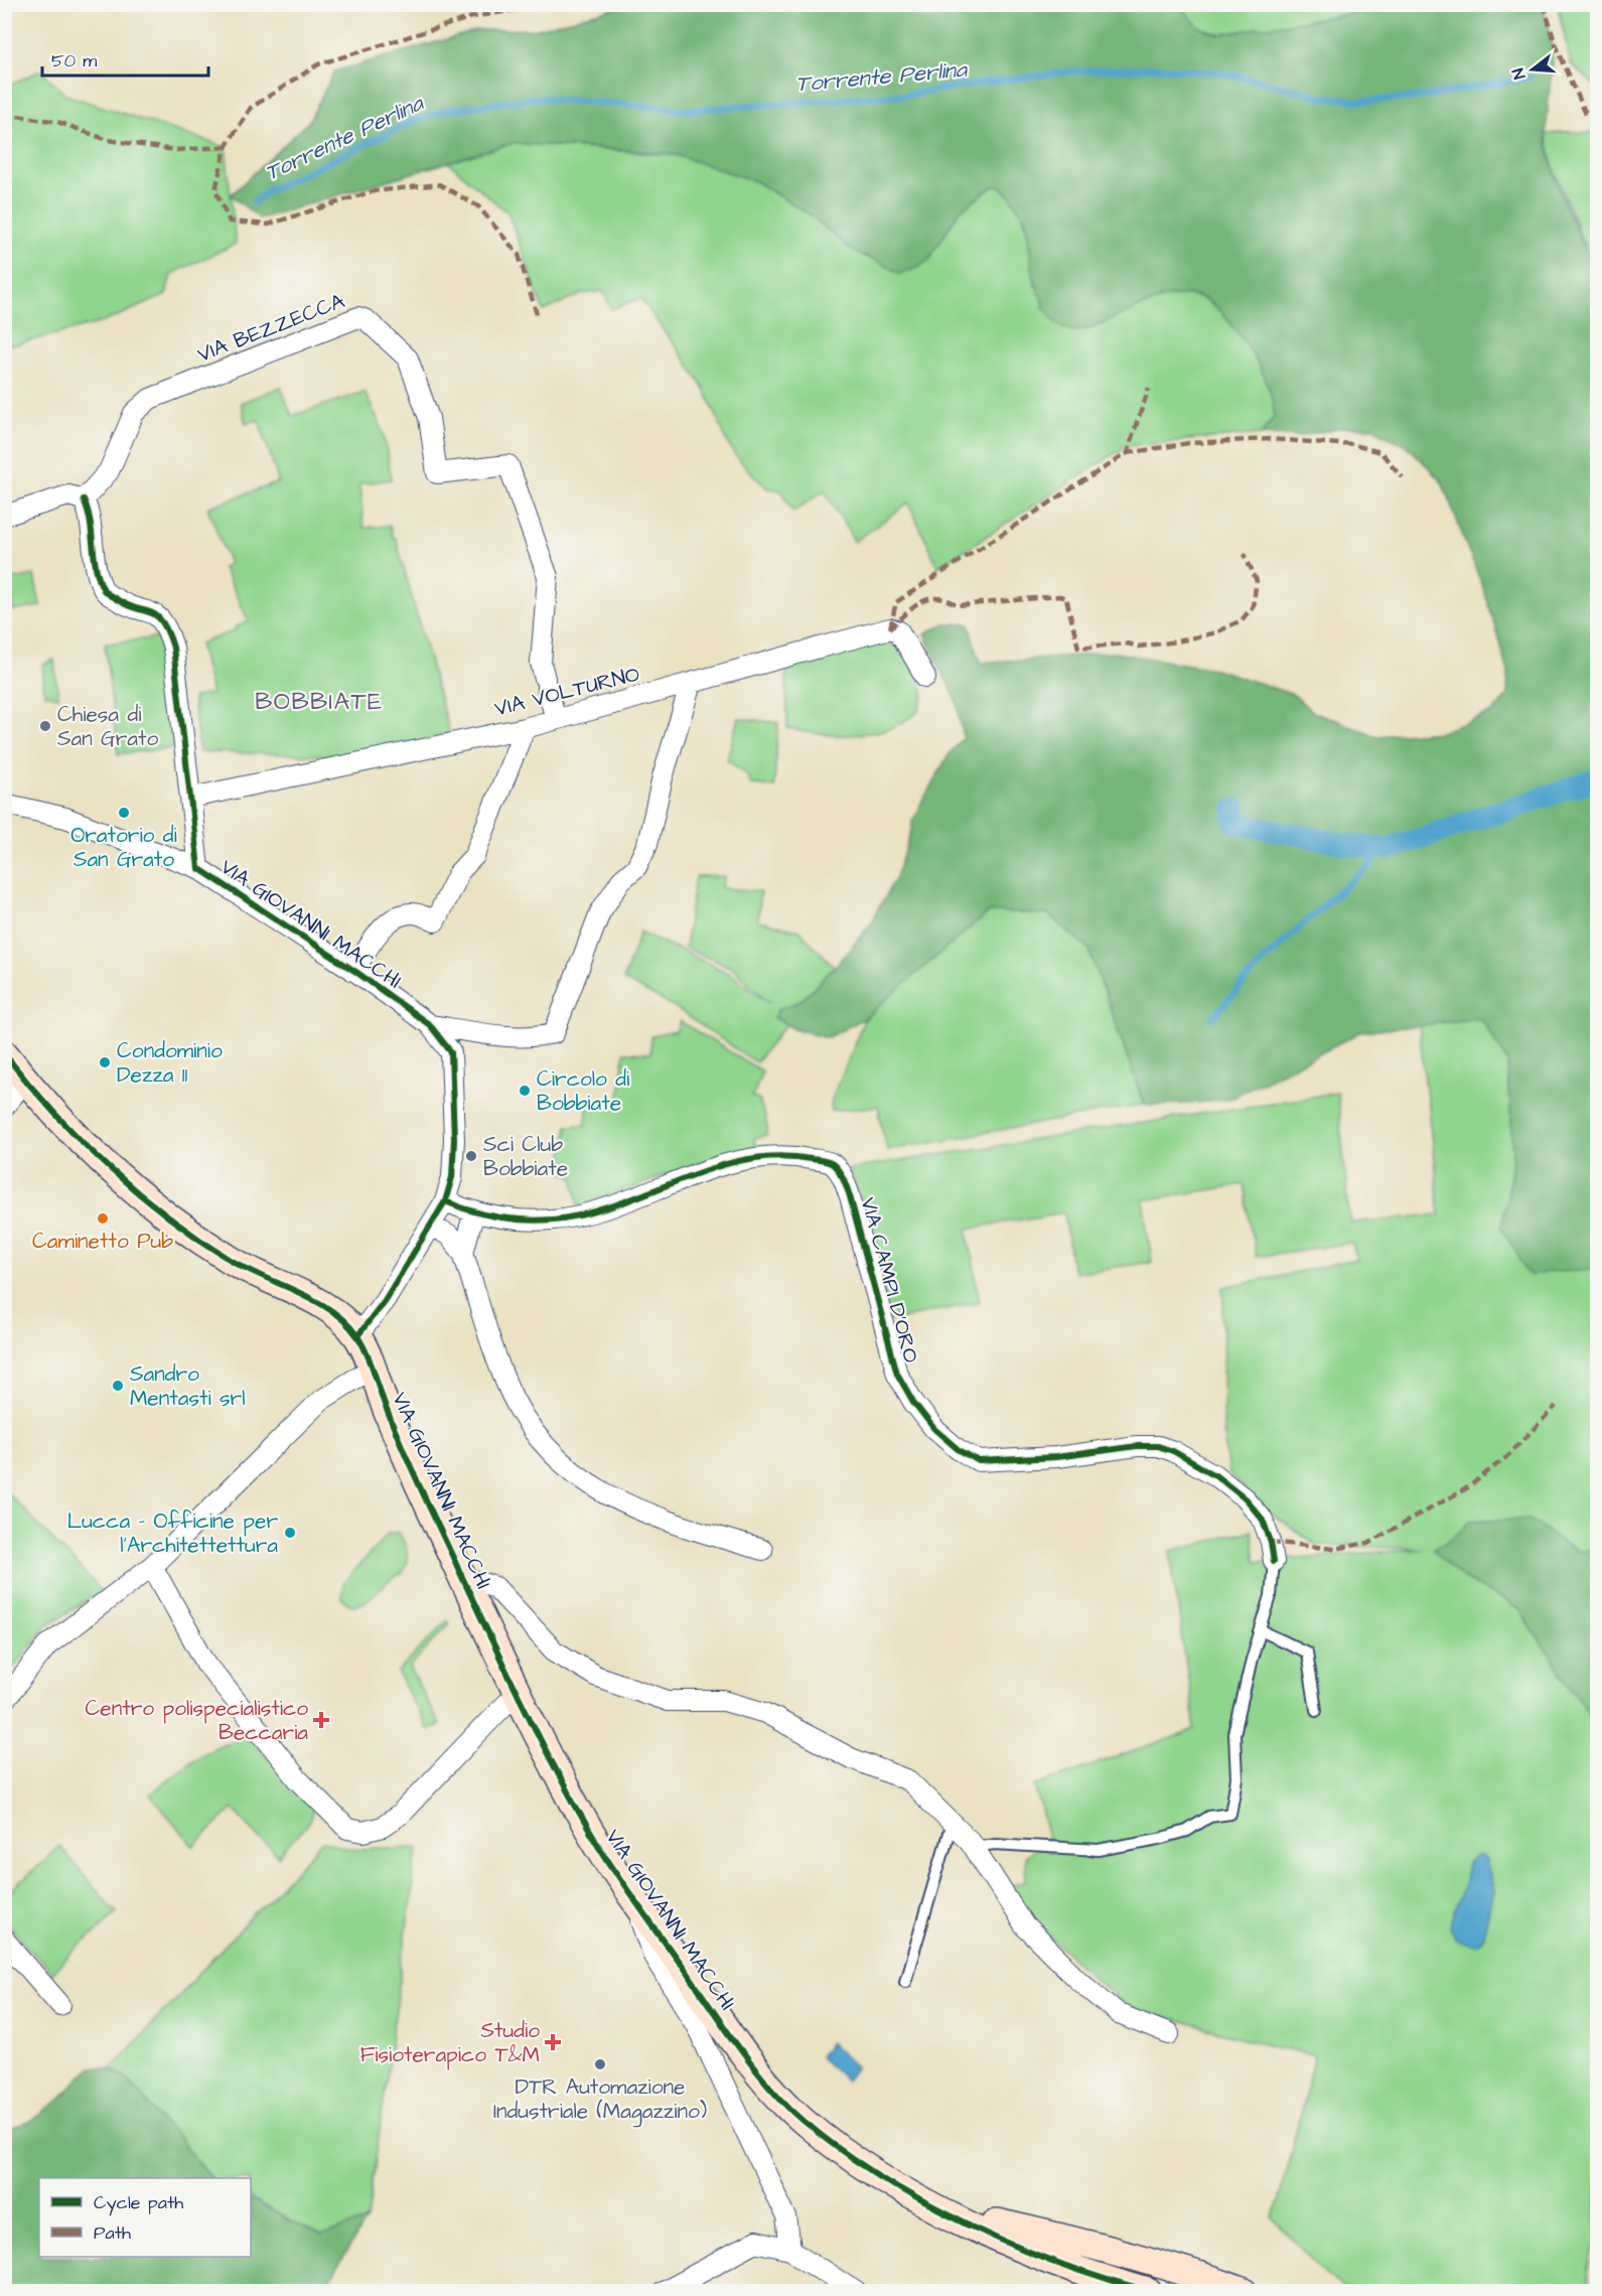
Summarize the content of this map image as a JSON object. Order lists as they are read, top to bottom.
{
  "streets": {
    "street": [
      "VIA BEZZECCA",
      "VIA VOLTURNO",
      "VIA GIOVANNI MACCHI",
      "VIA CAMPI D'ORO"
    ]
  },
  "crossings": [
    ["VIA BEZZECCA", "VIA VOLTURNO"],
    ["VIA BEZZECCA", "VIA GIOVANNI MACCHI"],
    ["VIA VOLTURNO", "VIA GIOVANNI MACCHI"],
    ["VIA GIOVANNI MACCHI", "VIA CAMPI D'ORO"]
  ],
  "districts": ["BOBBIATE"],
  "water": ["Torrente Perlina"],
  "places": {
    "other": [
      "Chiesa di San Grato",
      "Oratorio di San Grato",
      "Condominio Dezza 11",
      "Circolo di Bobbiate",
      "Sci Club Bobbiate",
      "Caminetto Pub",
      "Sandro Mentasti srl",
      "Lucca - Officine per l'Architettettura",
      "DTR Automazione Industriale (Magazzino)"
    ],
    "health": ["Centro polispecialistico Beccaria", "Studio Fisioterapico T&M"]
  },
  "legend": ["Cycle path", "Path"],
  "scale_bar": "50 m",
  "north": "left"
}
